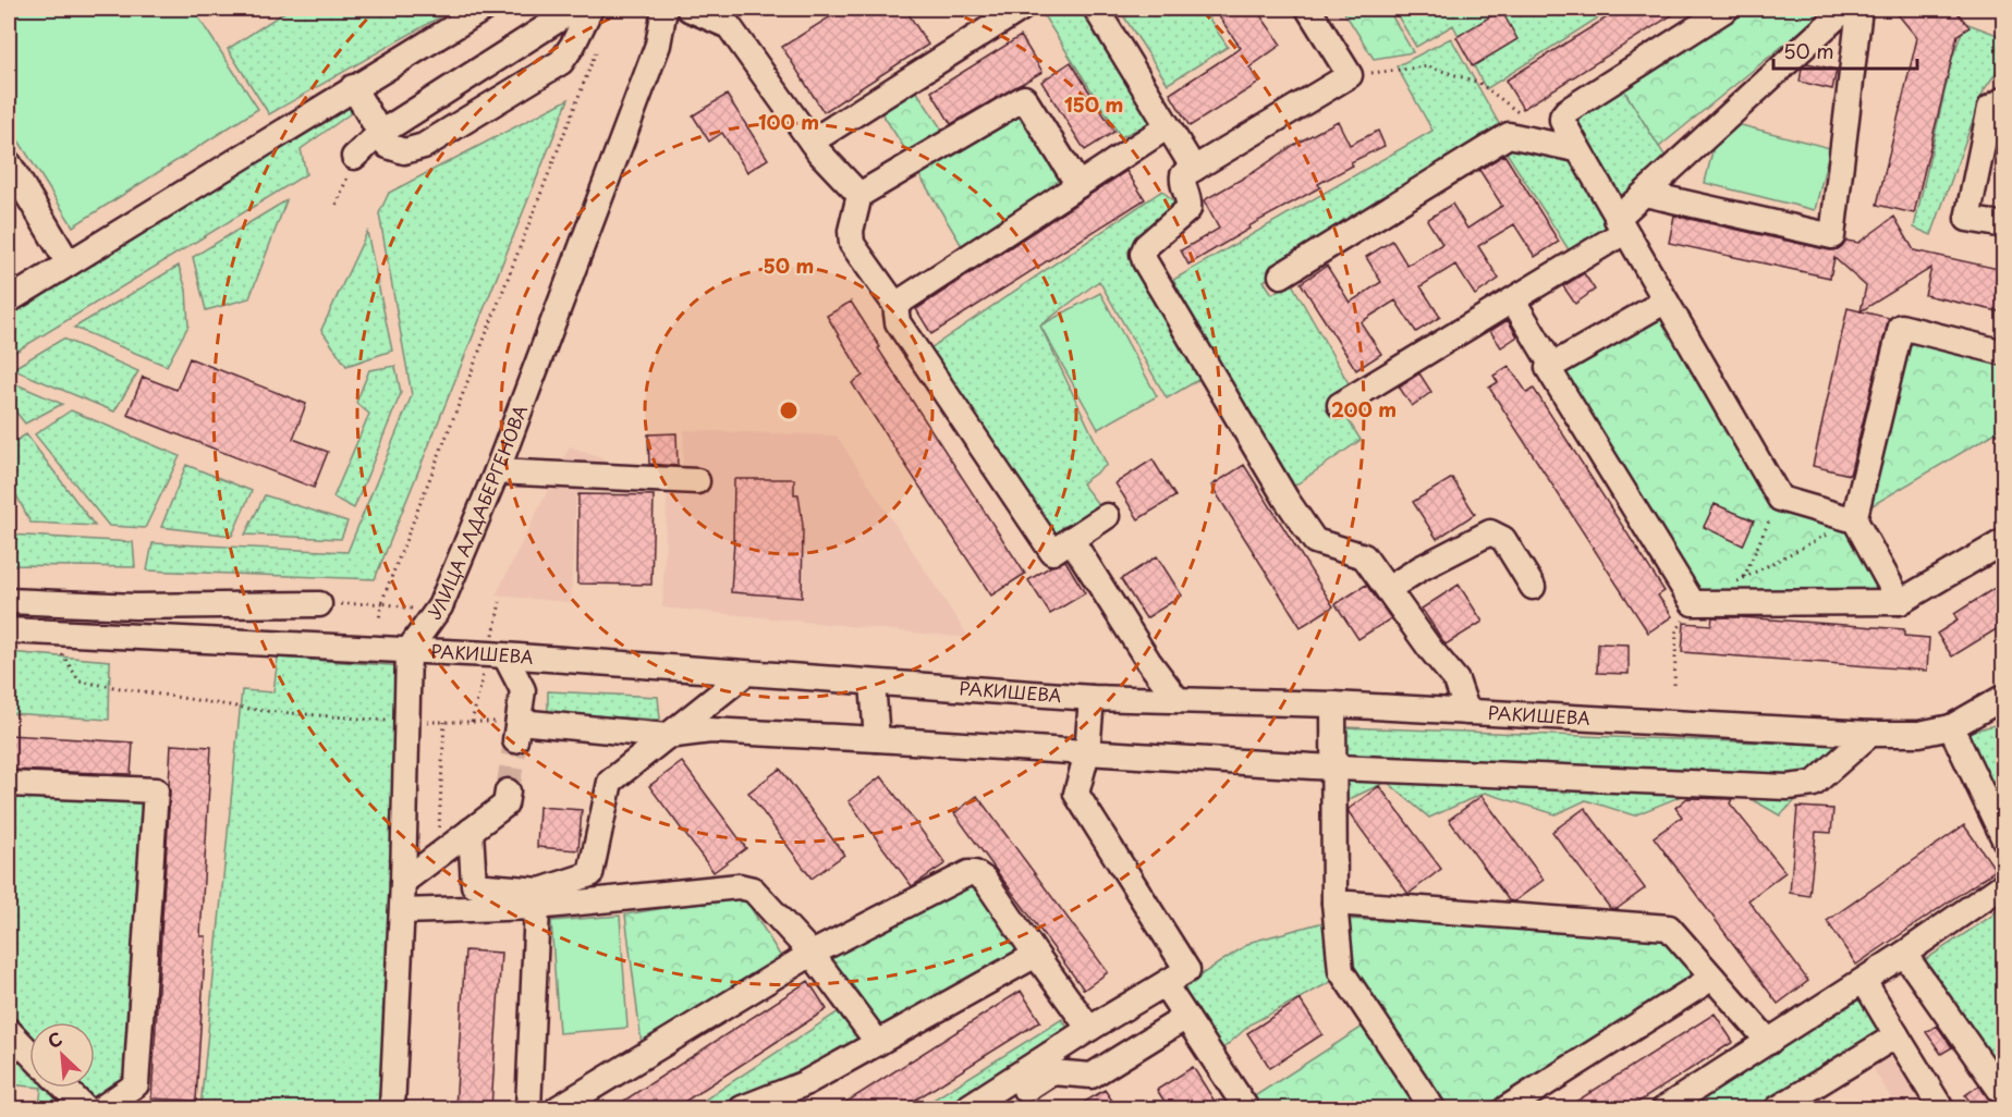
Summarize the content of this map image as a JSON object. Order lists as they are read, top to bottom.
{
  "streets": {
    "street": ["УЛИЦА АЛДАБЕРГЕНОВА", "РАКИШЕВА"]
  },
  "crossings": [
    ["УЛИЦА АЛДАБЕРГЕНОВА", "РАКИШЕВА"]
  ],
  "scale_bar": "50 m",
  "north": "top left",
  "rings": [
    "150 m",
    "100 m",
    "50 m",
    "200 m"
  ]
}
